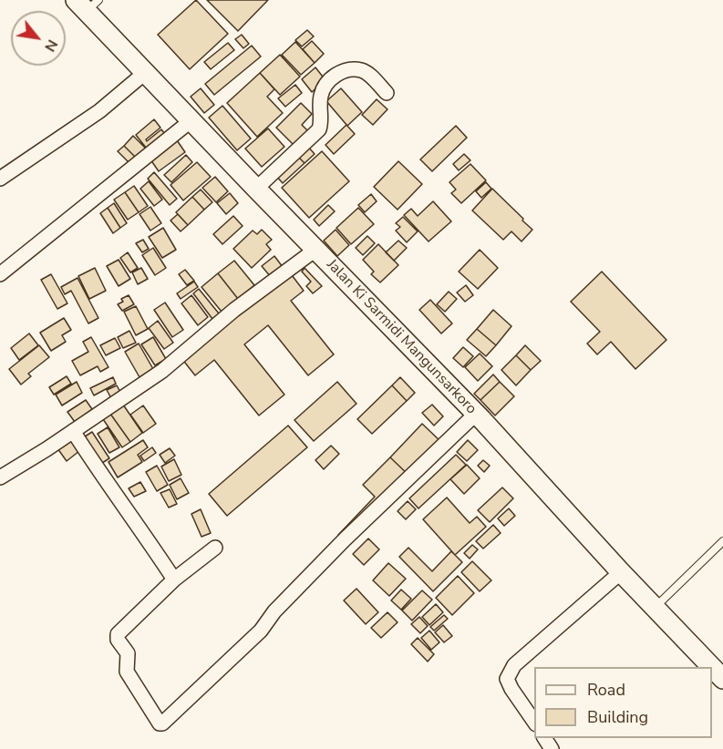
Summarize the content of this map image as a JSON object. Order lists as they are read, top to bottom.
{
  "streets": {
    "main road": ["Jalan Ki Sarmidi Mangunsarkoro"]
  },
  "legend": ["Road", "Building"],
  "north": "bottom right"
}
